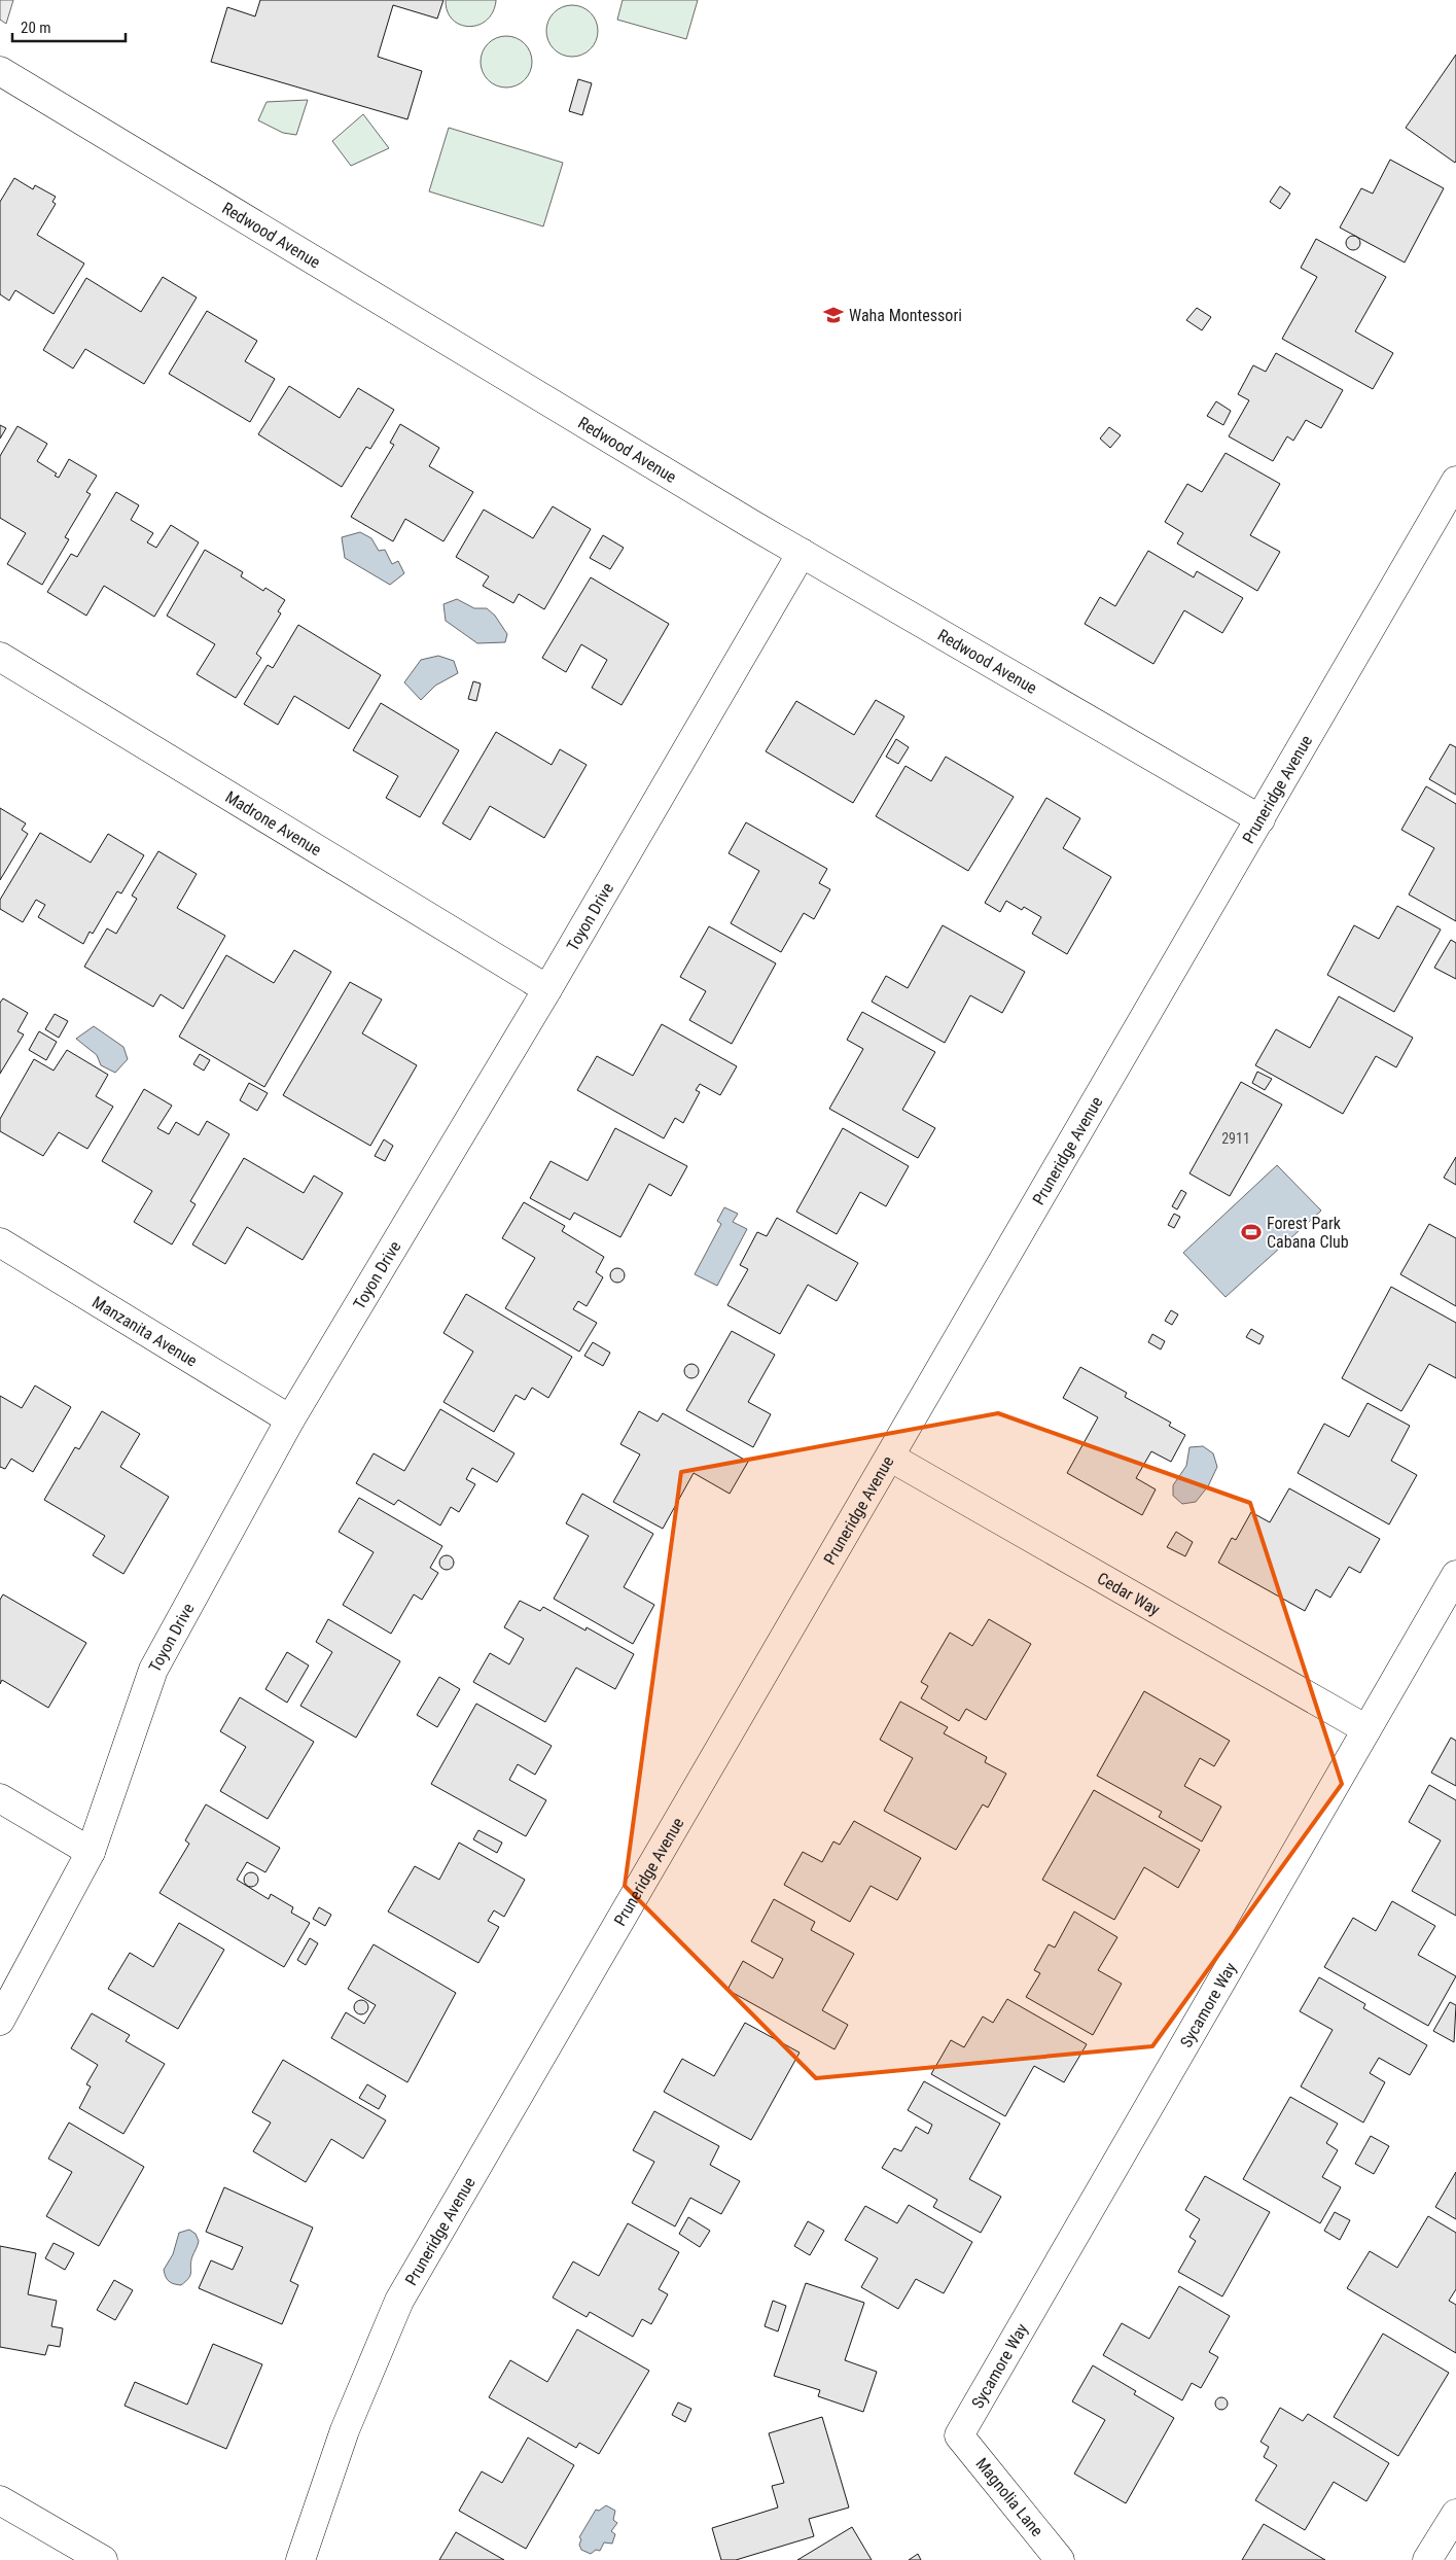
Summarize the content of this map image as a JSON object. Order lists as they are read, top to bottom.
{
  "streets": {
    "street": [
      "Redwood Avenue",
      "Pruneridge Avenue",
      "Madrone Avenue",
      "Toyon Drive",
      "Manzanita Avenue",
      "Cedar Way",
      "Sycamore Way",
      "Magnolia Lane"
    ]
  },
  "crossings": [
    ["Redwood Avenue", "Pruneridge Avenue"],
    ["Redwood Avenue", "Toyon Drive"],
    ["Pruneridge Avenue", "Cedar Way"],
    ["Madrone Avenue", "Toyon Drive"],
    ["Toyon Drive", "Manzanita Avenue"],
    ["Cedar Way", "Sycamore Way"],
    ["Sycamore Way", "Magnolia Lane"]
  ],
  "places": {
    "school or university": ["Waha Montessori"],
    "sports": ["Forest Park Cabana Club"]
  },
  "house_numbers": ["2911"],
  "scale_bar": "20 m"
}
